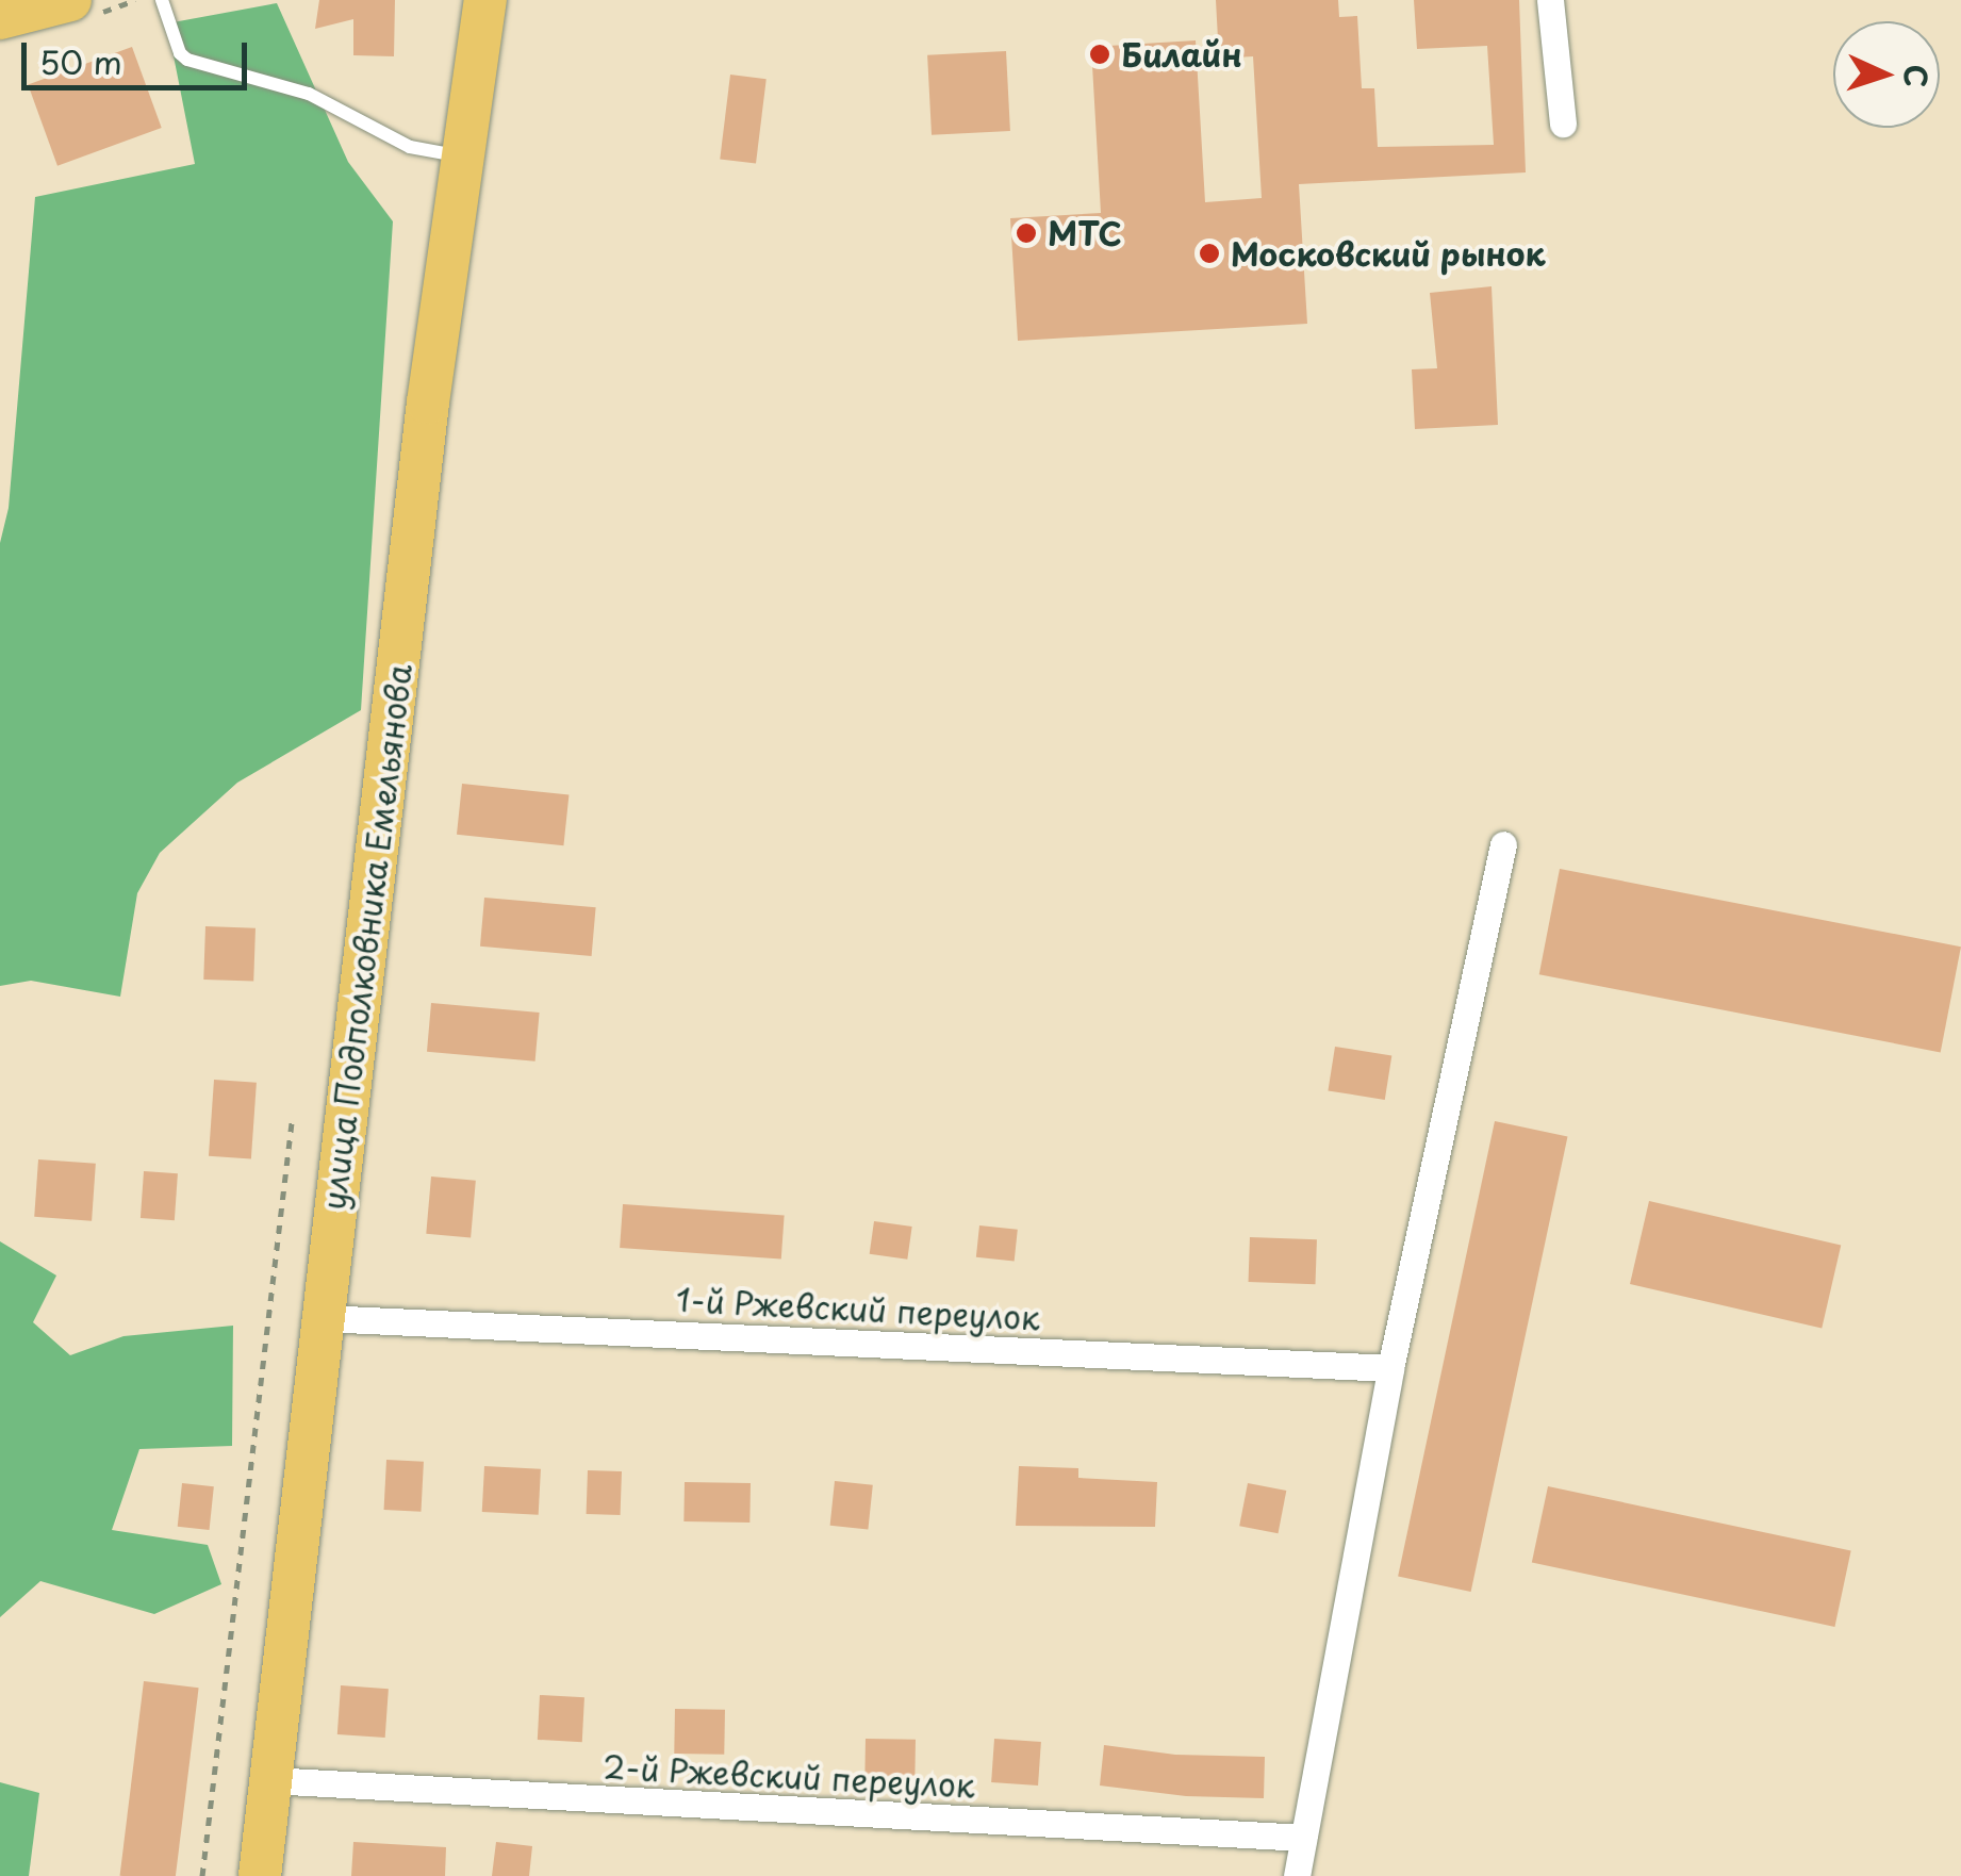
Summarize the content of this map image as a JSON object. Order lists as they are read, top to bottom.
{
  "streets": {
    "main road": ["улица Подполковника Емельянова"],
    "street": ["1-й Ржевский переулок", "2-й Ржевский переулок"]
  },
  "crossings": [
    ["улица Подполковника Емельянова", "1-й Ржевский переулок"],
    ["улица Подполковника Емельянова", "2-й Ржевский переулок"]
  ],
  "places": ["Билайн", "МТС", "Московский рынок"],
  "scale_bar": "50 m",
  "north": "right"
}
